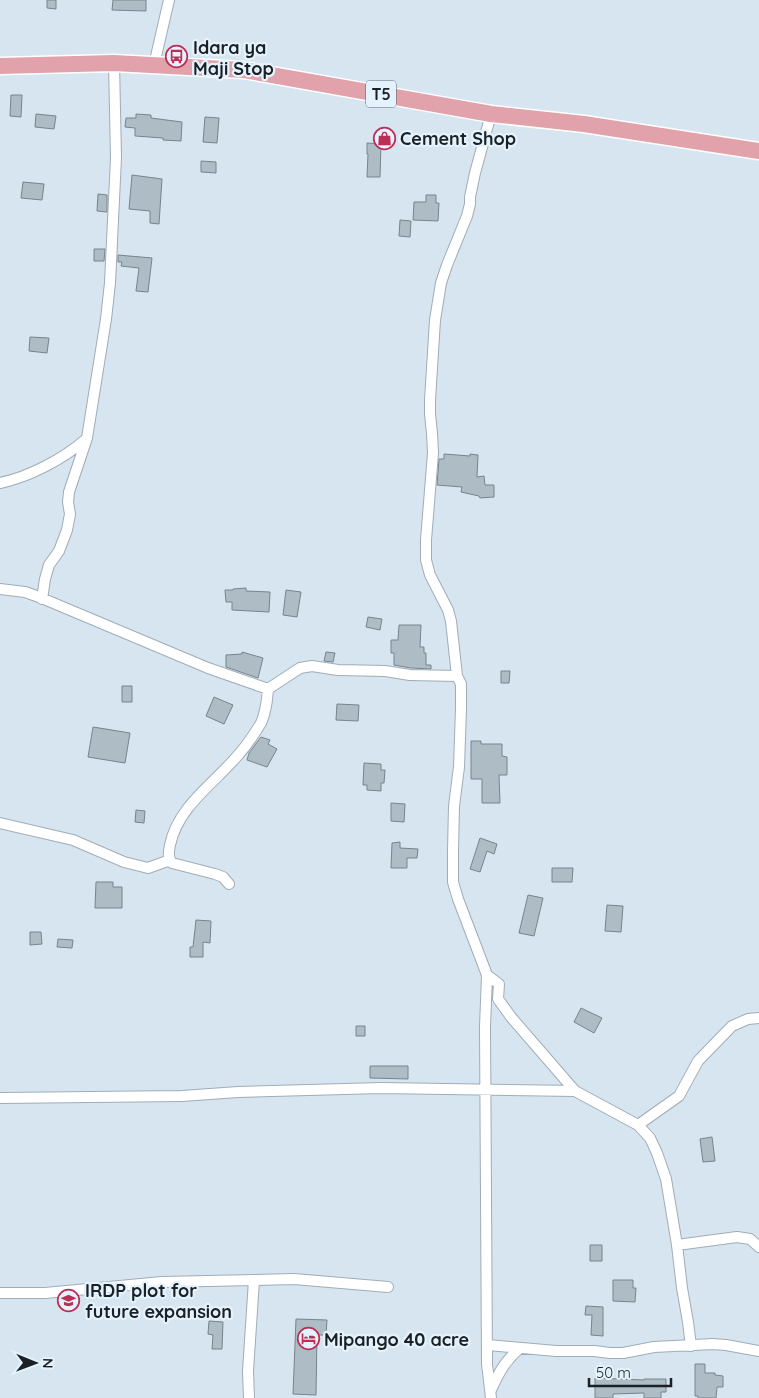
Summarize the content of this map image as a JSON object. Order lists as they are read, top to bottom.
{
  "streets": {
    "highway": ["T5"]
  },
  "places": {
    "bus stop": ["Idara ya Maji Stop"],
    "shop": ["Cement Shop"],
    "school or university": ["IRDP plot for future expansion"],
    "hotel": ["Mipango 40 acre"]
  },
  "scale_bar": "50 m",
  "north": "right"
}
